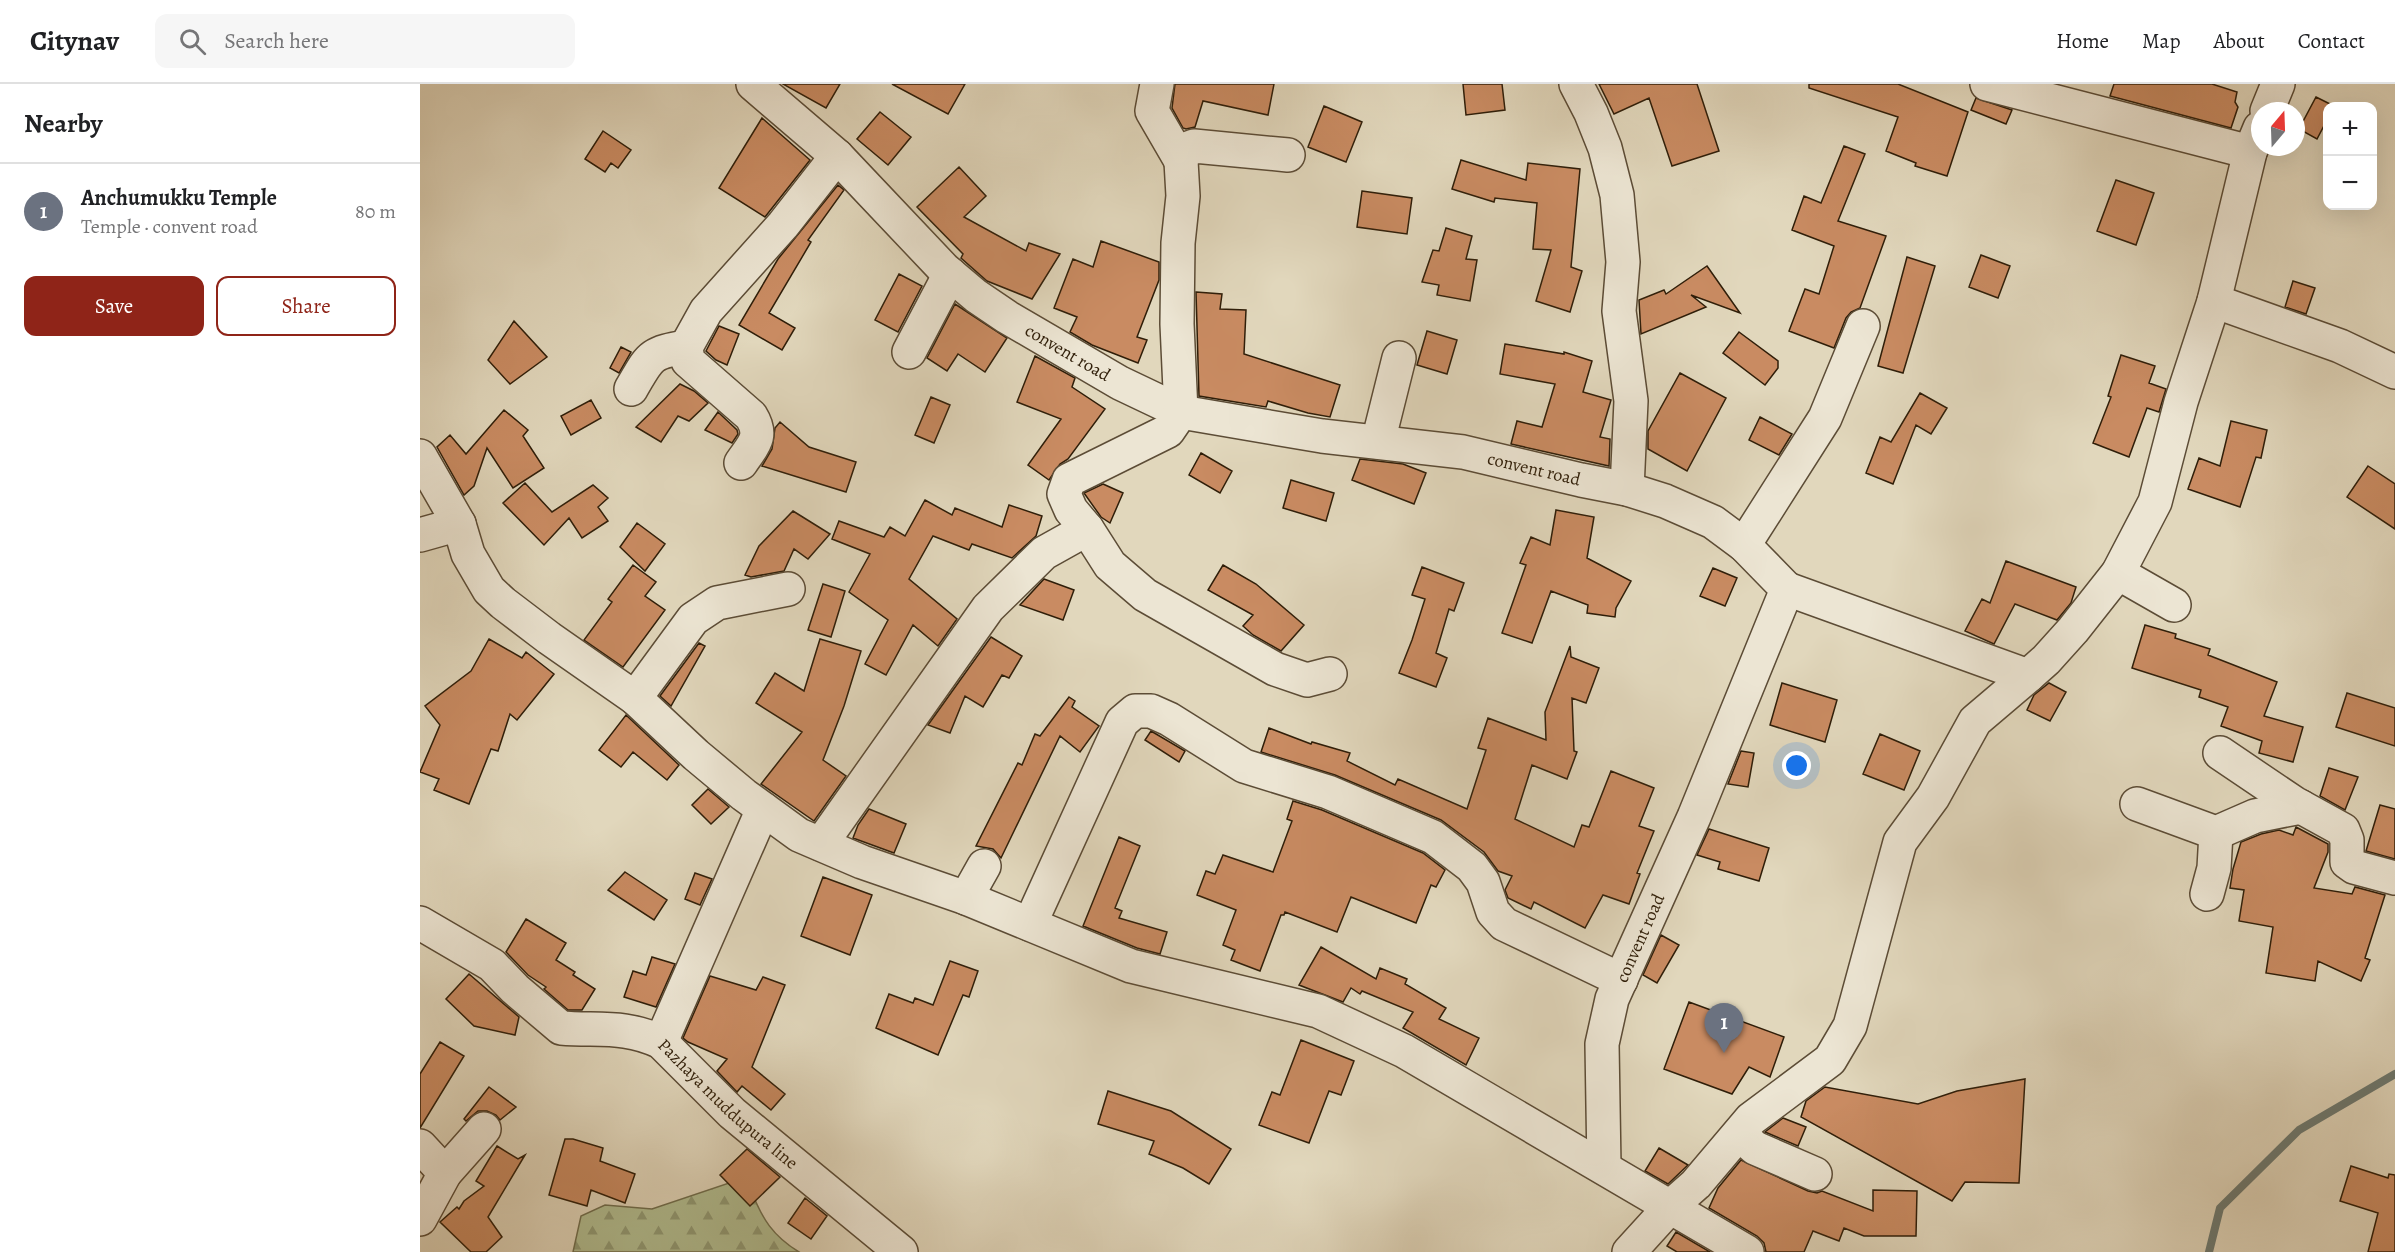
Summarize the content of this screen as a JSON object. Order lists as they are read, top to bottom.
{
  "streets": {
    "street": ["convent road", "Pazhaya muddupura line"]
  },
  "north": "top",
  "page": {
    "header": "Citynav",
    "search": "Search here",
    "nav": [
      "Home",
      "Map",
      "About",
      "Contact"
    ],
    "heading": "Nearby",
    "map_buttons": ["+", "−"],
    "list": [
      {
        "mark": "1",
        "name": "Anchumukku Temple",
        "note": "Temple · convent road",
        "value": "80 m"
      }
    ],
    "buttons": ["Save", "Share"],
    "pins": "1"
  }
}
